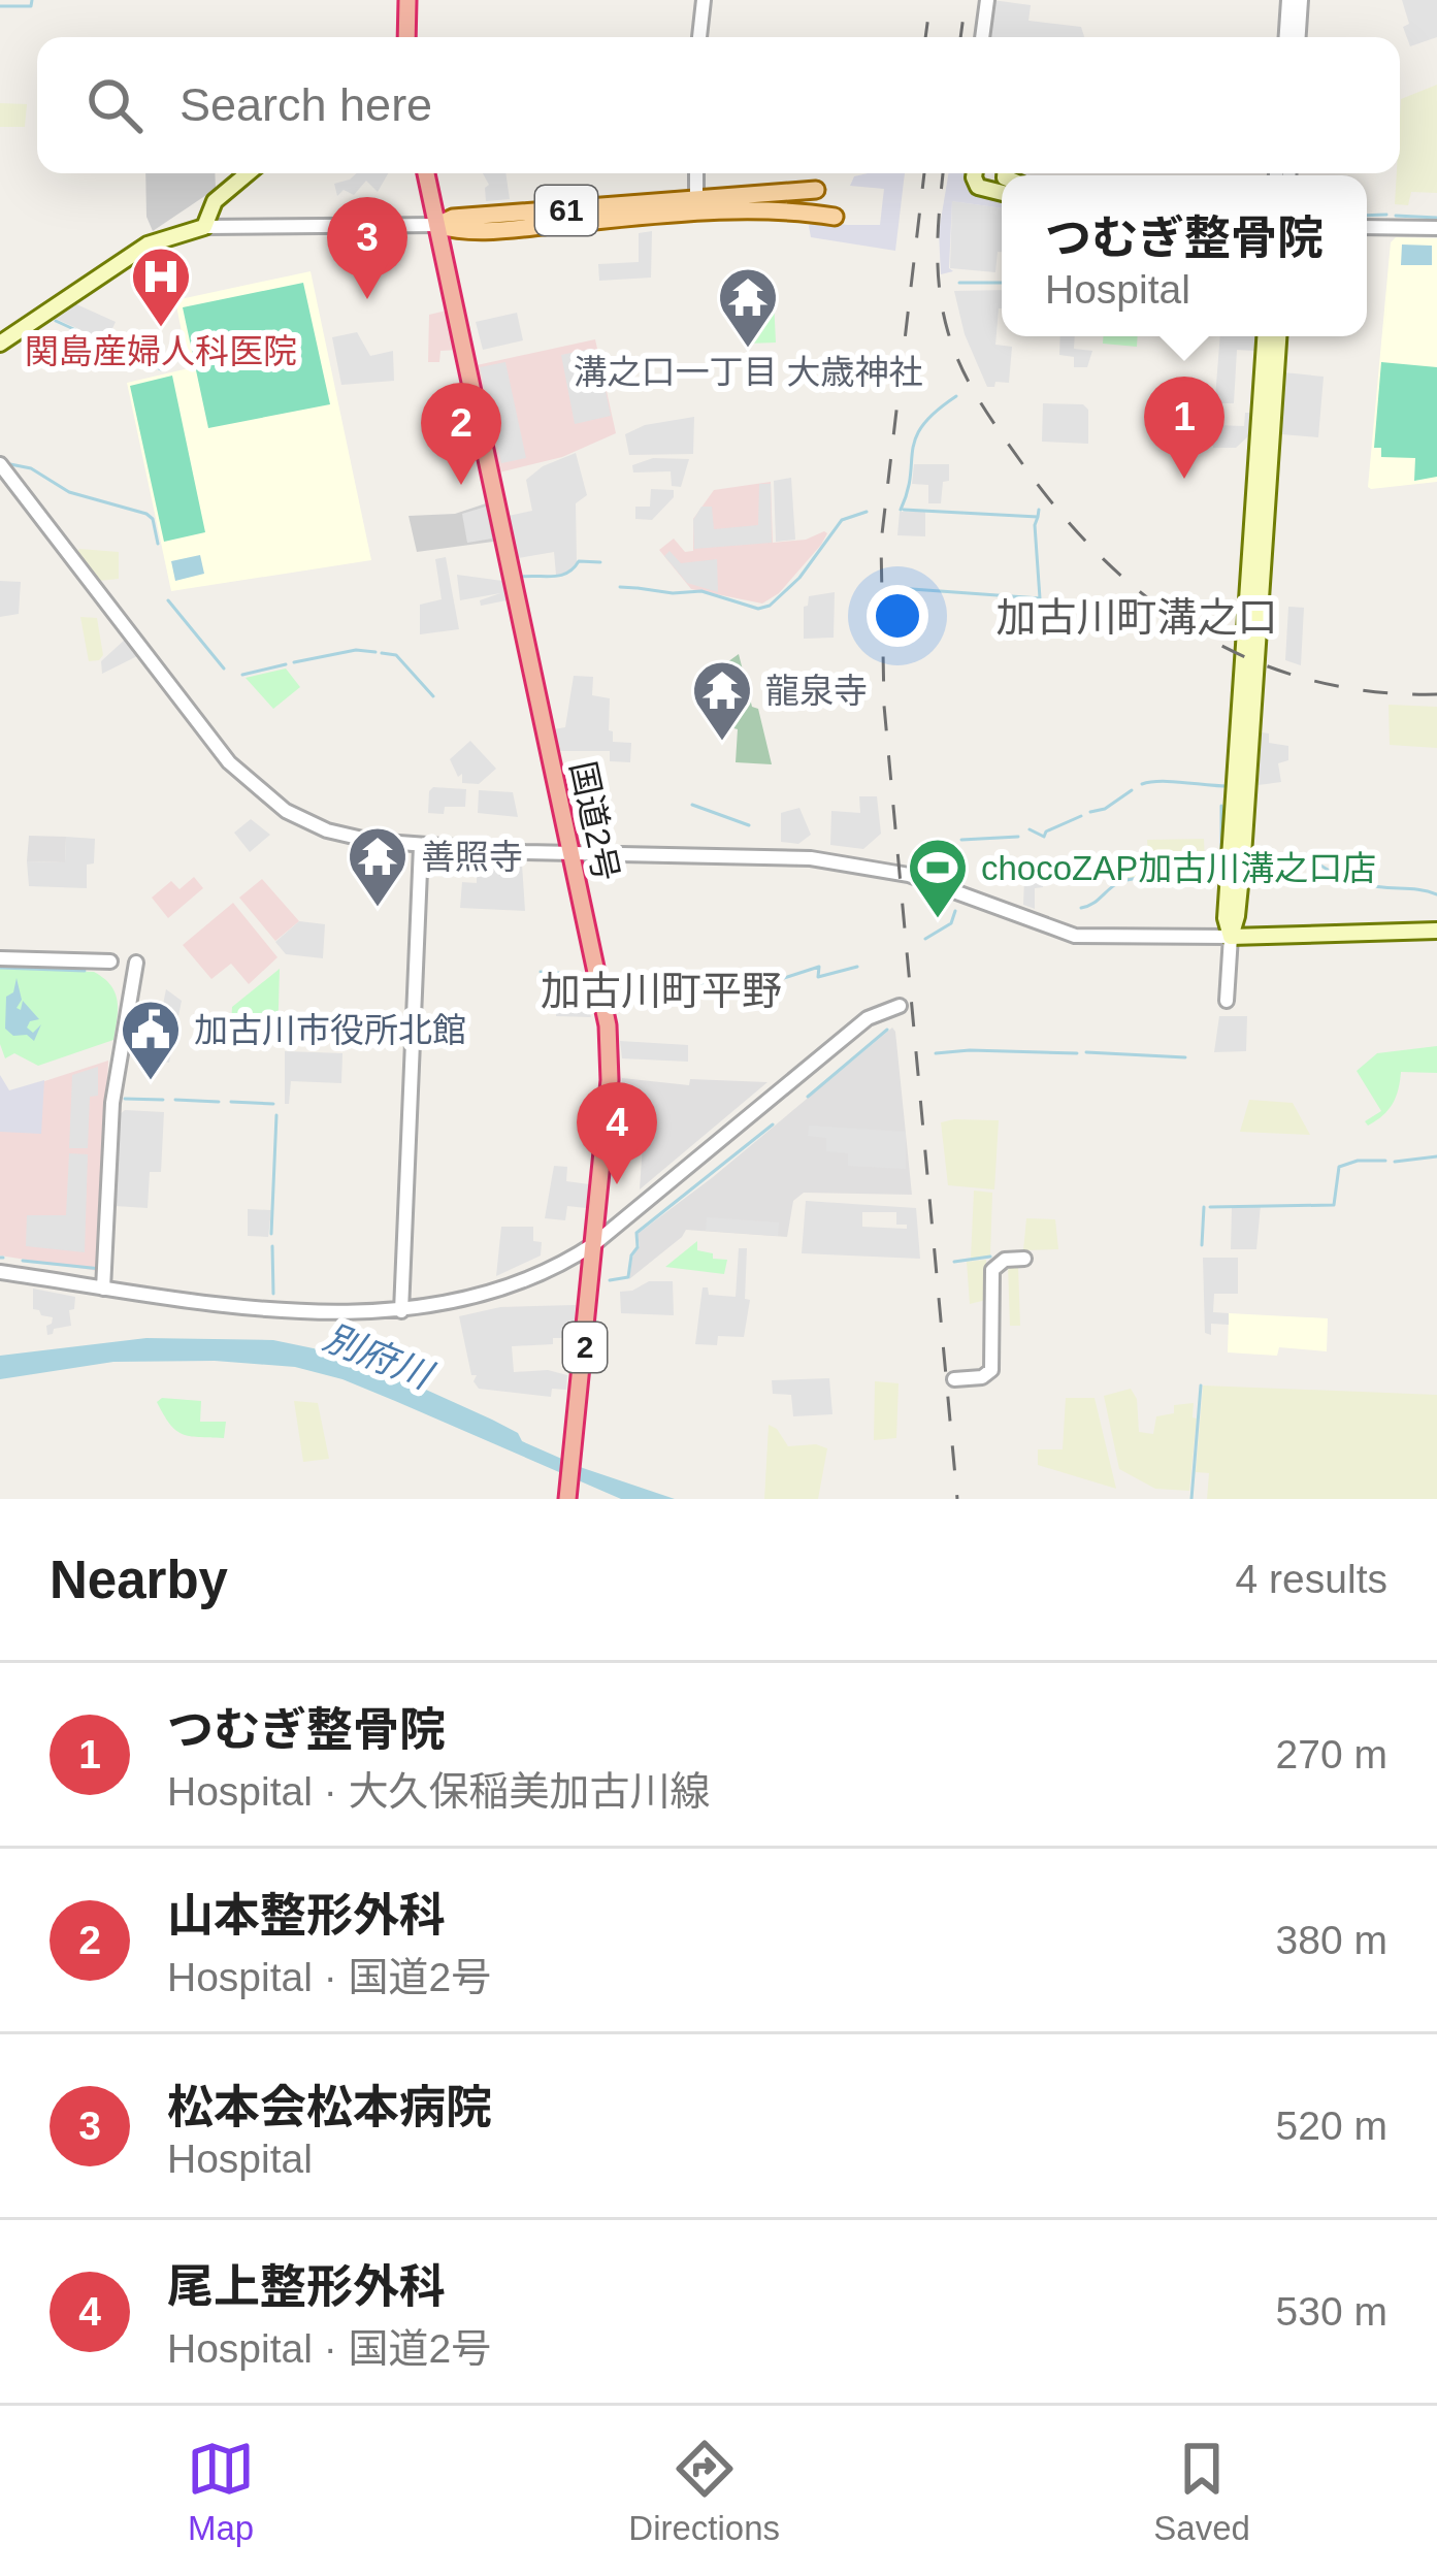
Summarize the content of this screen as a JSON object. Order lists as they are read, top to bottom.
{
  "streets": {
    "highway": ["国道2号", "2"],
    "main road": ["61"]
  },
  "crossings": [
    ["61", "国道2号"]
  ],
  "districts": ["加古川町溝之口", "加古川町平野"],
  "water": ["別府川"],
  "places": {
    "hospital": ["関島産婦人科医院"],
    "temple": ["溝之口一丁目 大歳神社", "龍泉寺", "善照寺"],
    "sports": ["chocoZAP加古川溝之口店"],
    "public building": ["加古川市役所北館"]
  },
  "page": {
    "search": "Search here",
    "popup": ["つむぎ整骨院", "Hospital"],
    "pins": [
      "3",
      "1",
      "2",
      "4"
    ],
    "heading": ["Nearby", "4 results"],
    "list": [
      {
        "mark": "1",
        "name": "つむぎ整骨院",
        "note": "Hospital · 大久保稲美加古川線",
        "value": "270 m"
      },
      {
        "mark": "2",
        "name": "山本整形外科",
        "note": "Hospital · 国道2号",
        "value": "380 m"
      },
      {
        "mark": "3",
        "name": "松本会松本病院",
        "note": "Hospital",
        "value": "520 m"
      },
      {
        "mark": "4",
        "name": "尾上整形外科",
        "note": "Hospital · 国道2号",
        "value": "530 m"
      }
    ],
    "nav": ["Map", "Directions", "Saved"]
  }
}
